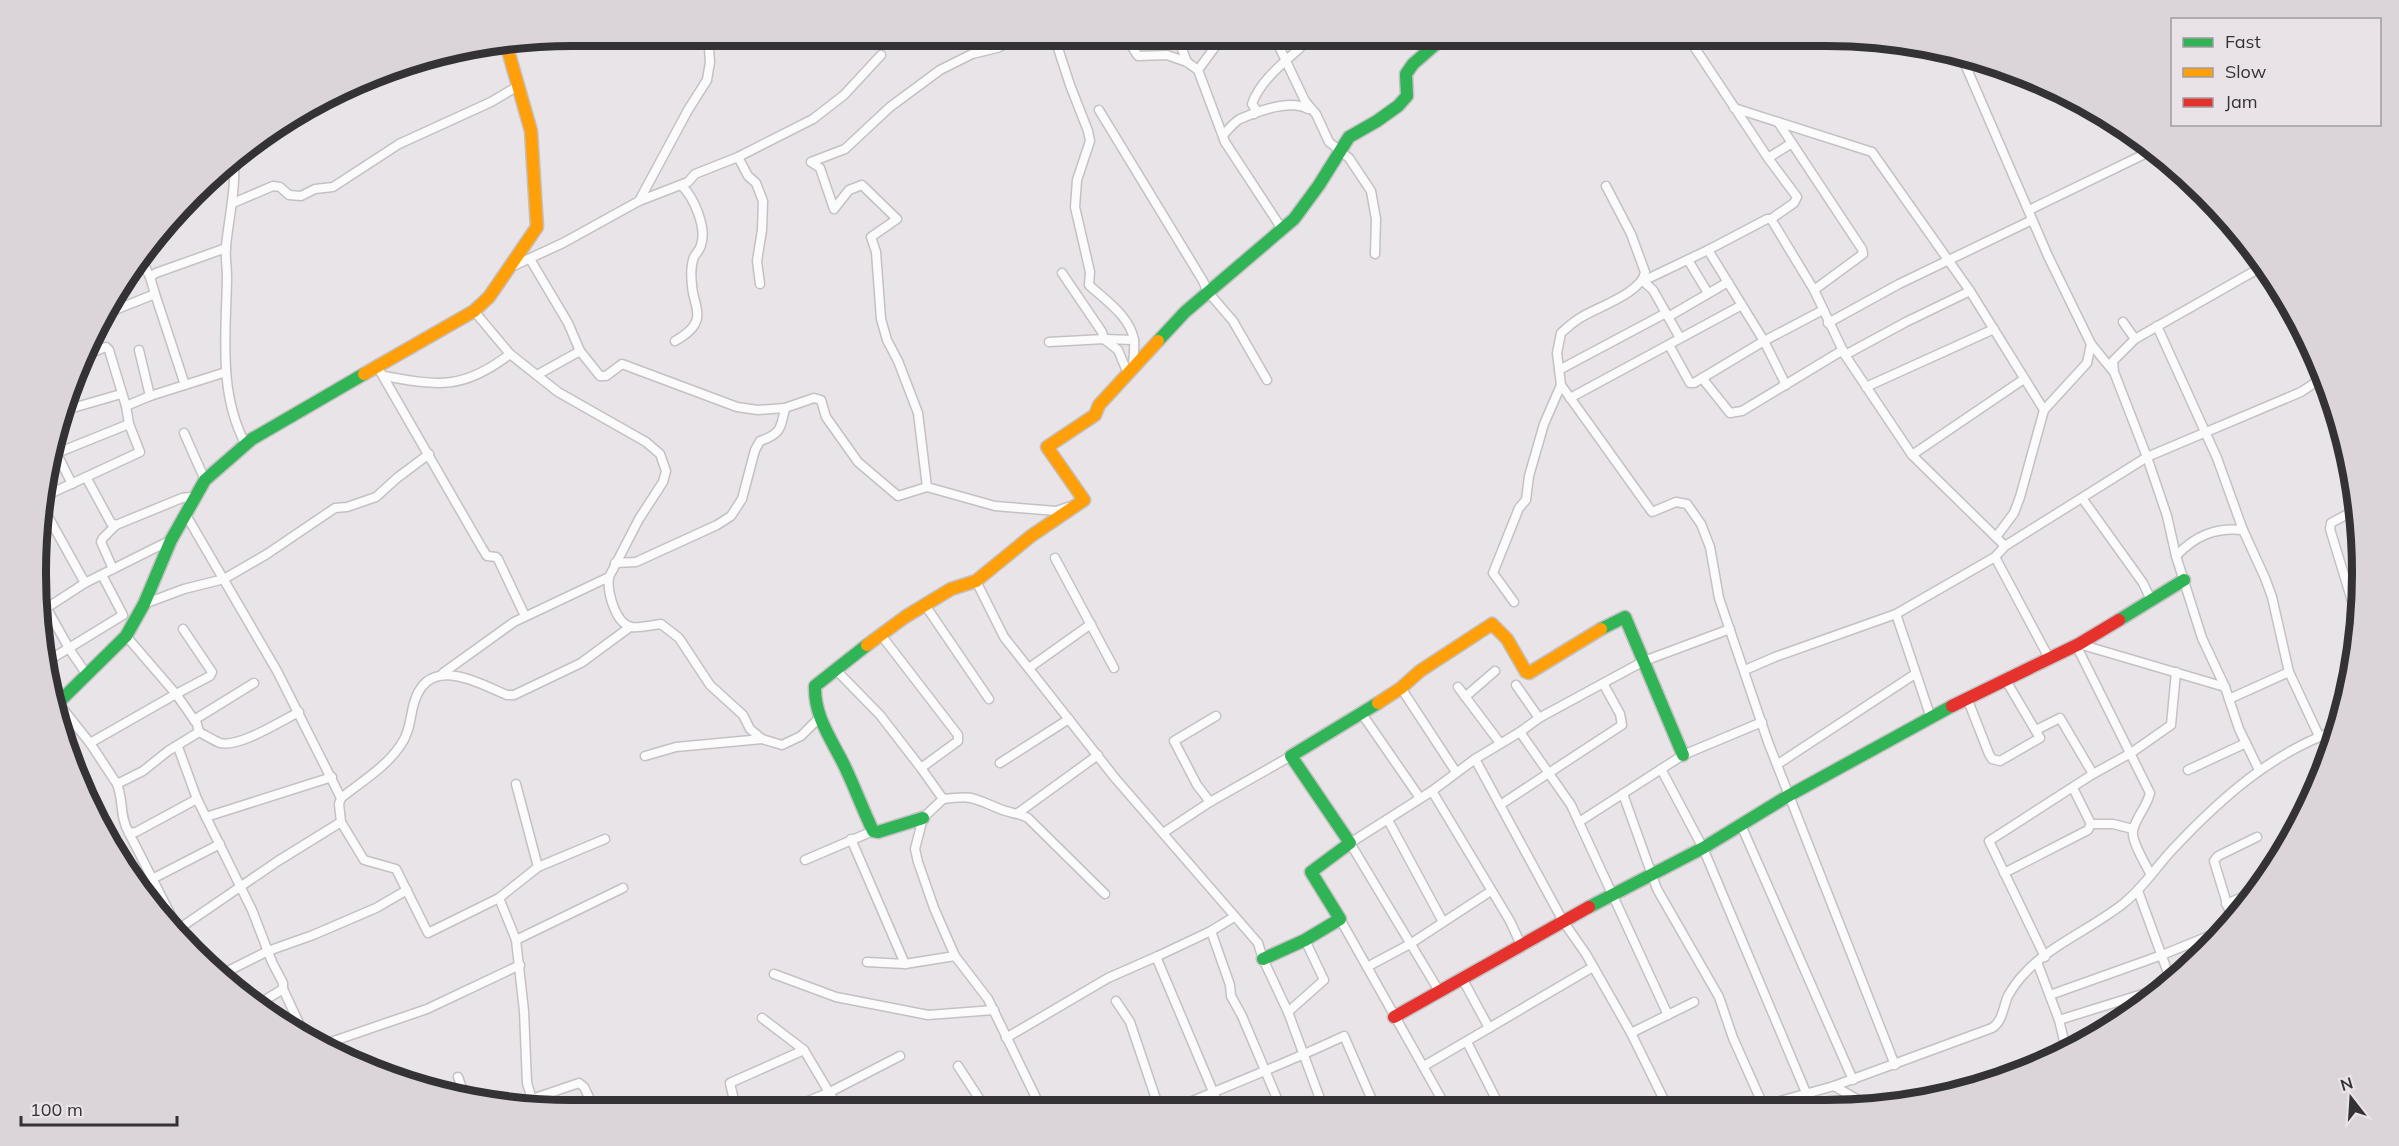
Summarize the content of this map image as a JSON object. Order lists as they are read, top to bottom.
{
  "legend": ["Fast", "Slow", "Jam"],
  "scale_bar": "100 m",
  "north": "top"
}
